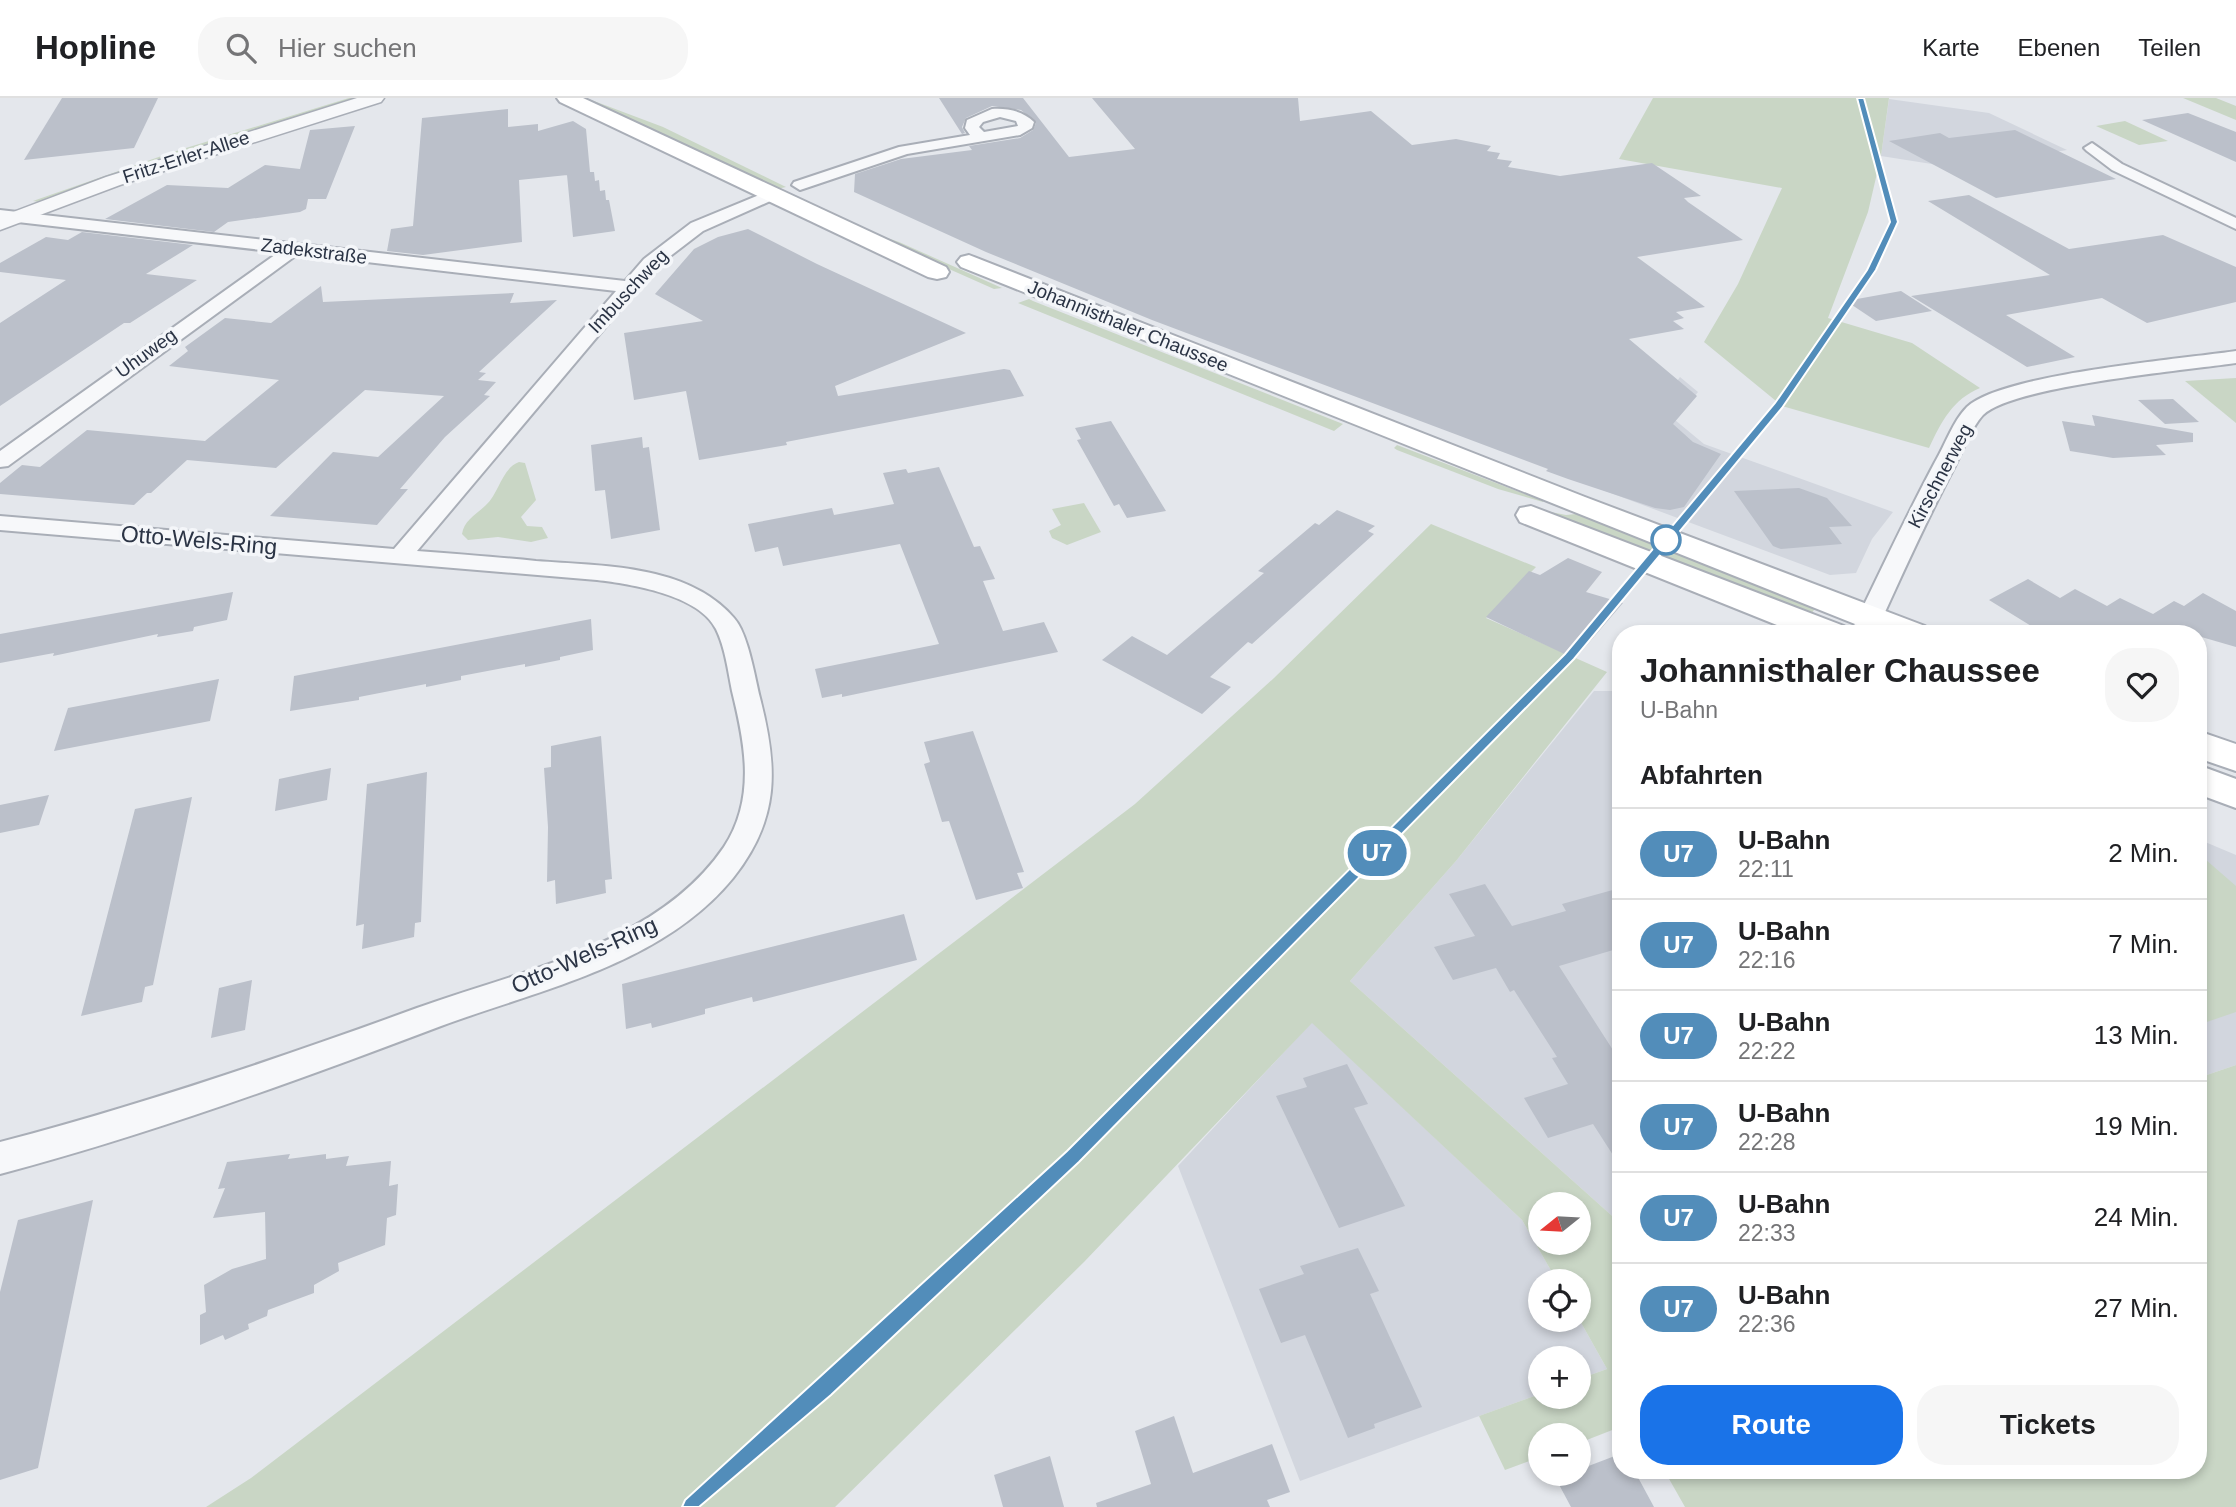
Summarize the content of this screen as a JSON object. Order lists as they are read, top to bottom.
{
  "streets": {
    "main road": ["Imbuschweg", "Johannisthaler Chaussee"],
    "street": [
      "Fritz-Erler-Allee",
      "Zadekstraße",
      "Uhuweg",
      "Kirschnerweg",
      "Otto-Wels-Ring"
    ]
  },
  "crossings": [
    ["Fritz-Erler-Allee", "Zadekstraße"],
    ["Zadekstraße", "Imbuschweg"],
    ["Zadekstraße", "Uhuweg"],
    ["Imbuschweg", "Johannisthaler Chaussee"],
    ["Imbuschweg", "Otto-Wels-Ring"],
    ["Johannisthaler Chaussee", "Kirschnerweg"]
  ],
  "lines": ["metro line U7"],
  "north": "left",
  "page": {
    "header": "Hopline",
    "search": "Hier suchen",
    "nav": ["Karte", "Ebenen", "Teilen"],
    "on_map": "U7",
    "heading": [
      ["Johannisthaler Chaussee", "U-Bahn"],
      "Abfahrten"
    ],
    "list": [
      {
        "mark": "U7",
        "name": "U-Bahn",
        "note": "22:11",
        "value": "2 Min."
      },
      {
        "mark": "U7",
        "name": "U-Bahn",
        "note": "22:16",
        "value": "7 Min."
      },
      {
        "mark": "U7",
        "name": "U-Bahn",
        "note": "22:22",
        "value": "13 Min."
      },
      {
        "mark": "U7",
        "name": "U-Bahn",
        "note": "22:28",
        "value": "19 Min."
      },
      {
        "mark": "U7",
        "name": "U-Bahn",
        "note": "22:33",
        "value": "24 Min."
      },
      {
        "mark": "U7",
        "name": "U-Bahn",
        "note": "22:36",
        "value": "27 Min."
      }
    ],
    "map_buttons": ["+", "−"],
    "buttons": ["Route", "Tickets"]
  }
}
